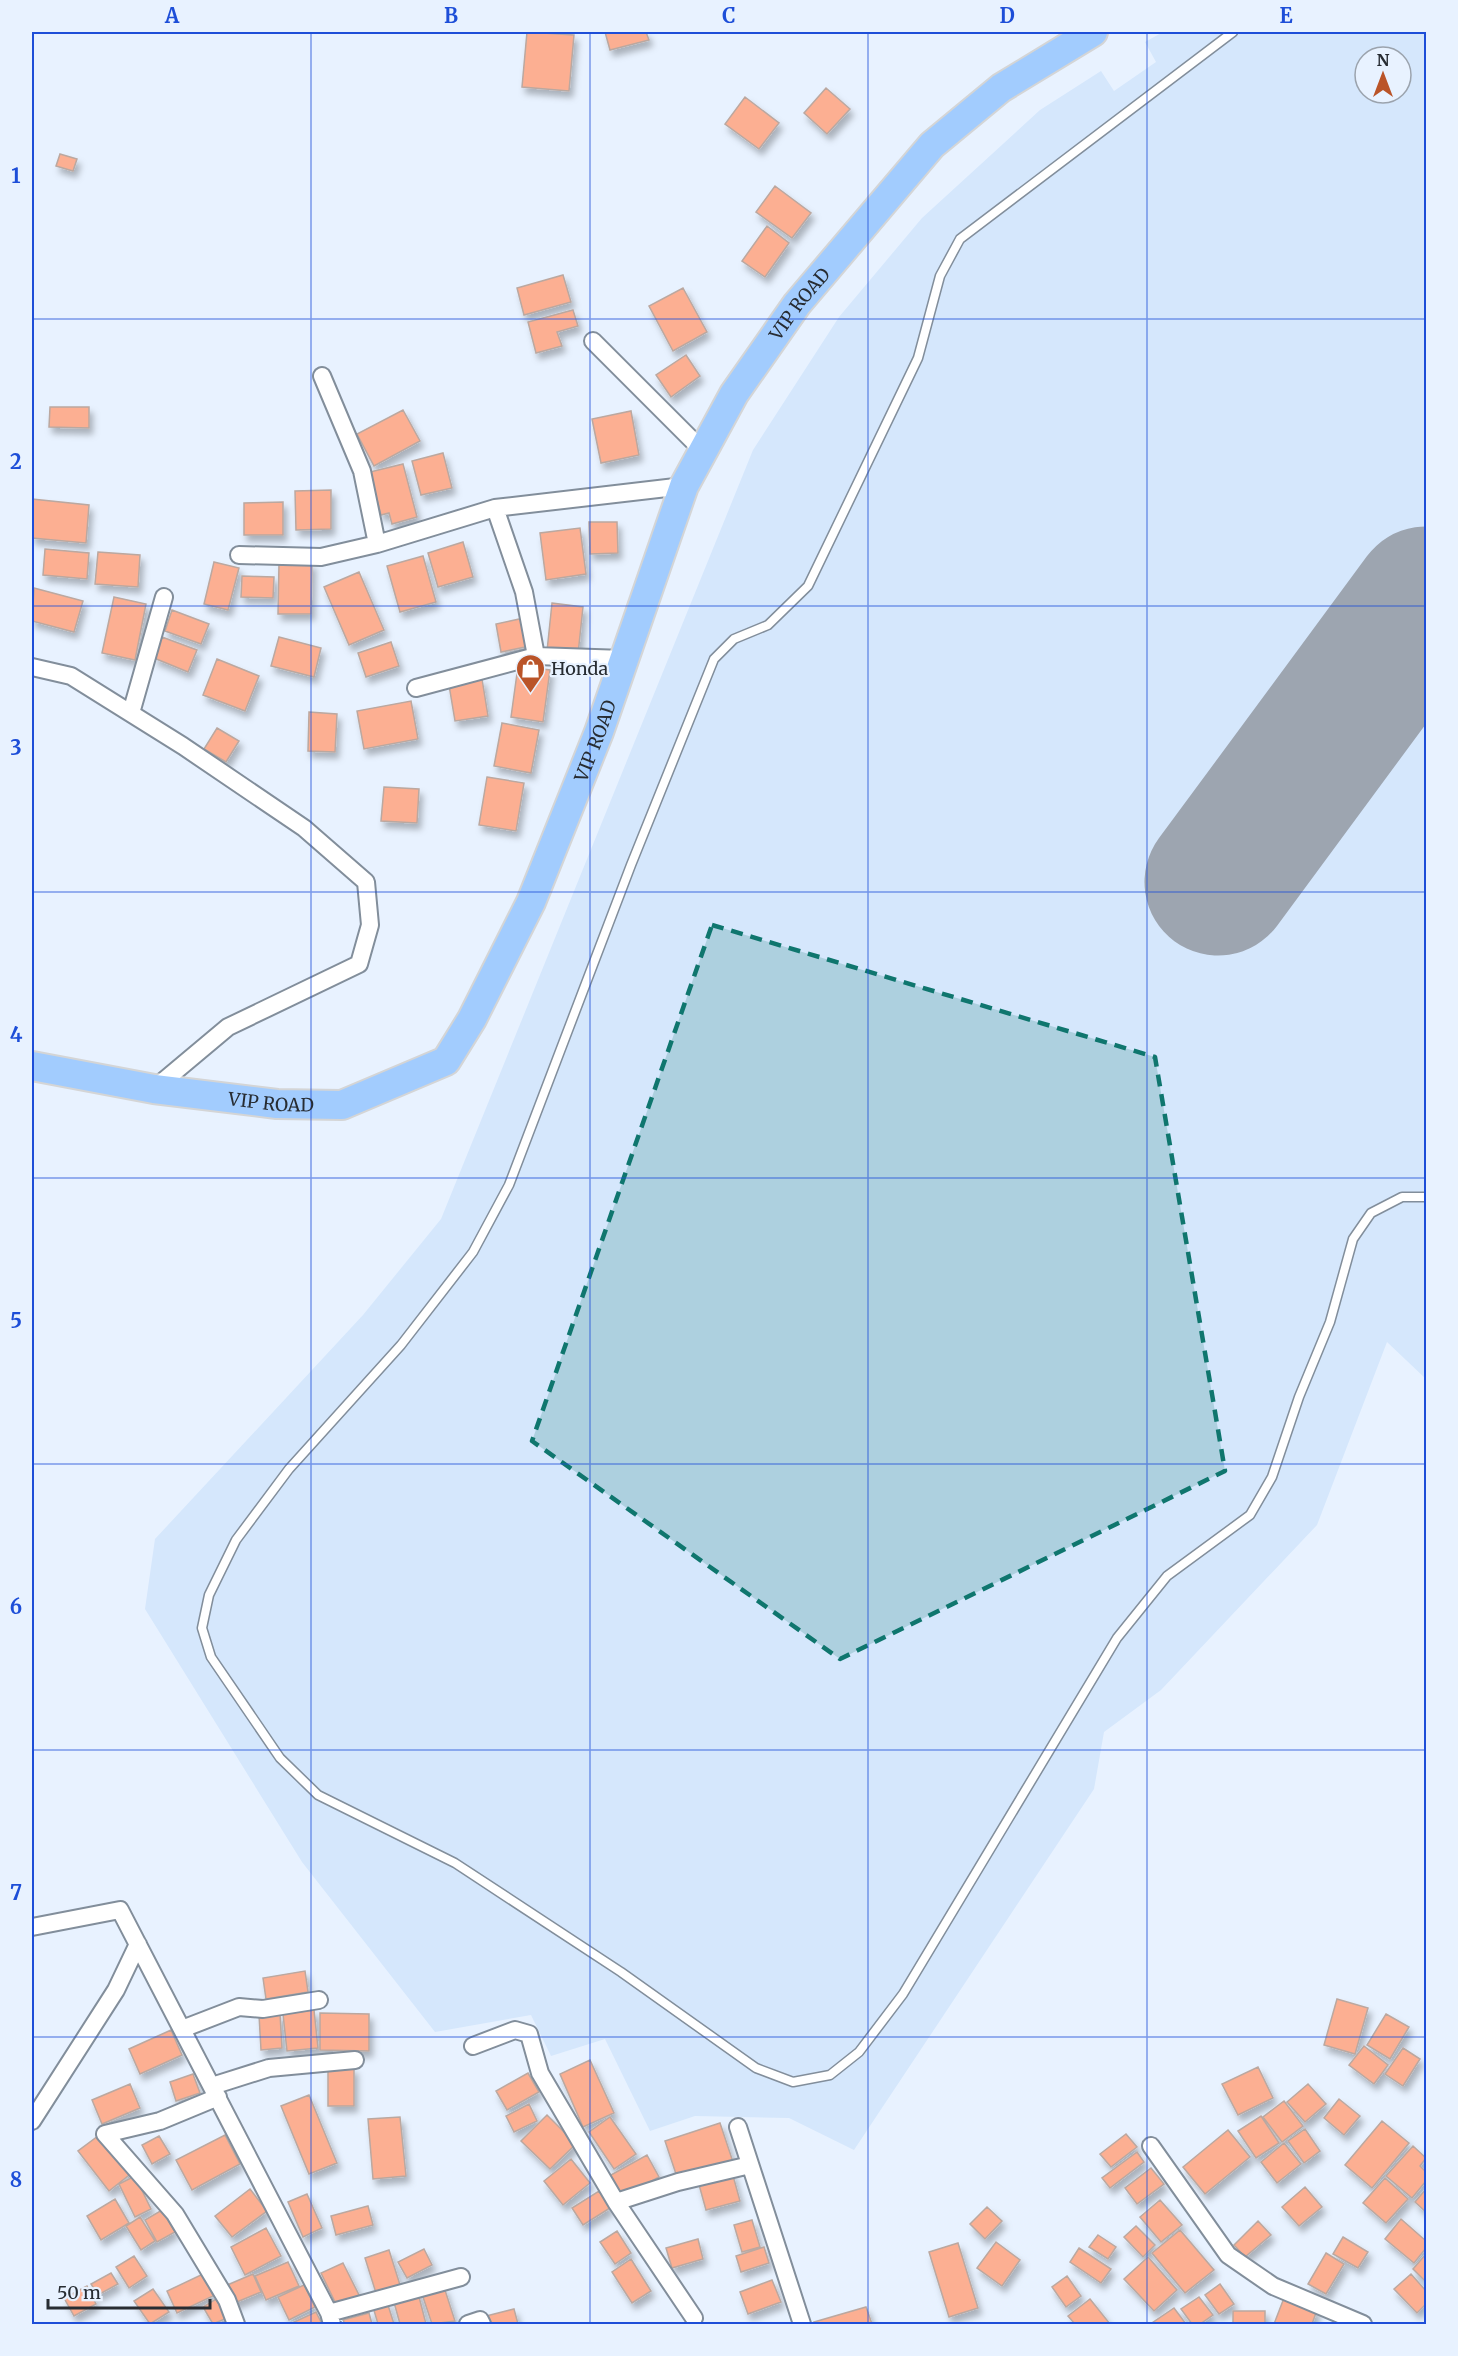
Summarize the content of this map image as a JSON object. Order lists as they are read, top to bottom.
{
  "streets": {
    "highway": ["VIP ROAD"]
  },
  "places": {
    "shop": ["Honda"]
  },
  "scale_bar": "50 m",
  "north": "top",
  "grid": {
    "columns": [
      "A",
      "B",
      "C",
      "D",
      "E"
    ],
    "rows": [
      "1",
      "2",
      "3",
      "4",
      "5",
      "6",
      "7",
      "8"
    ]
  }
}
